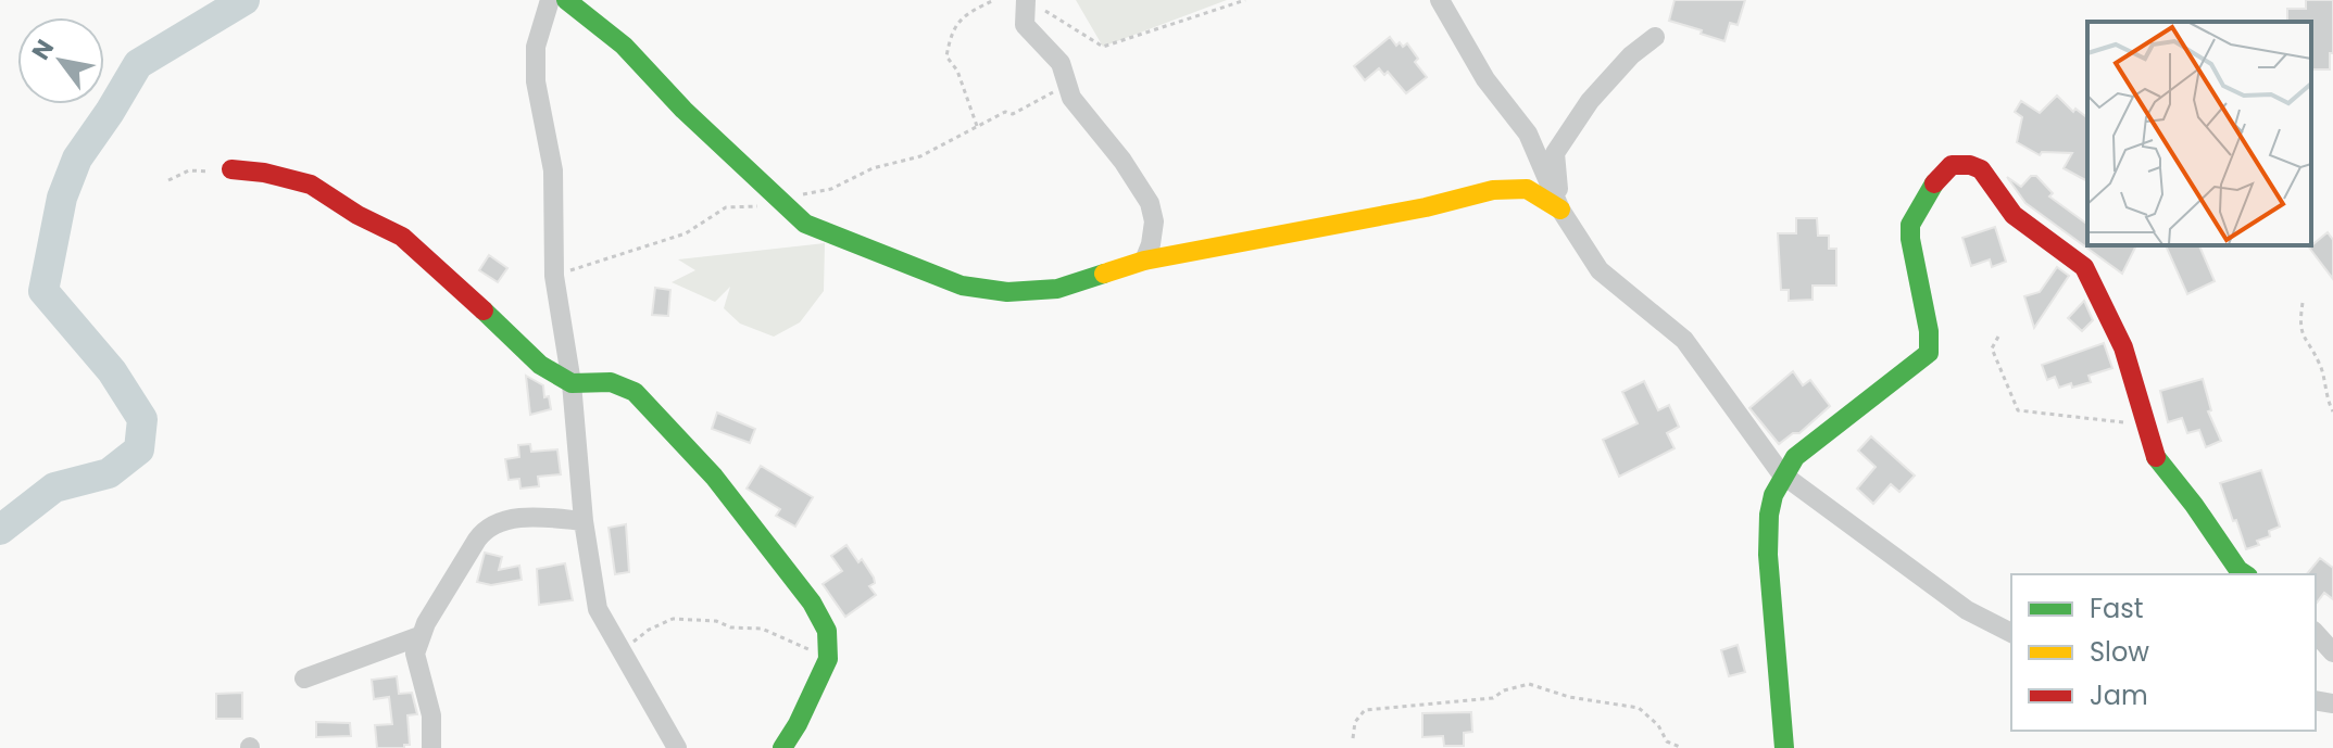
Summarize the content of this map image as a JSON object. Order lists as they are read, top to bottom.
{
  "legend": ["Fast", "Slow", "Jam"],
  "north": "top left"
}
